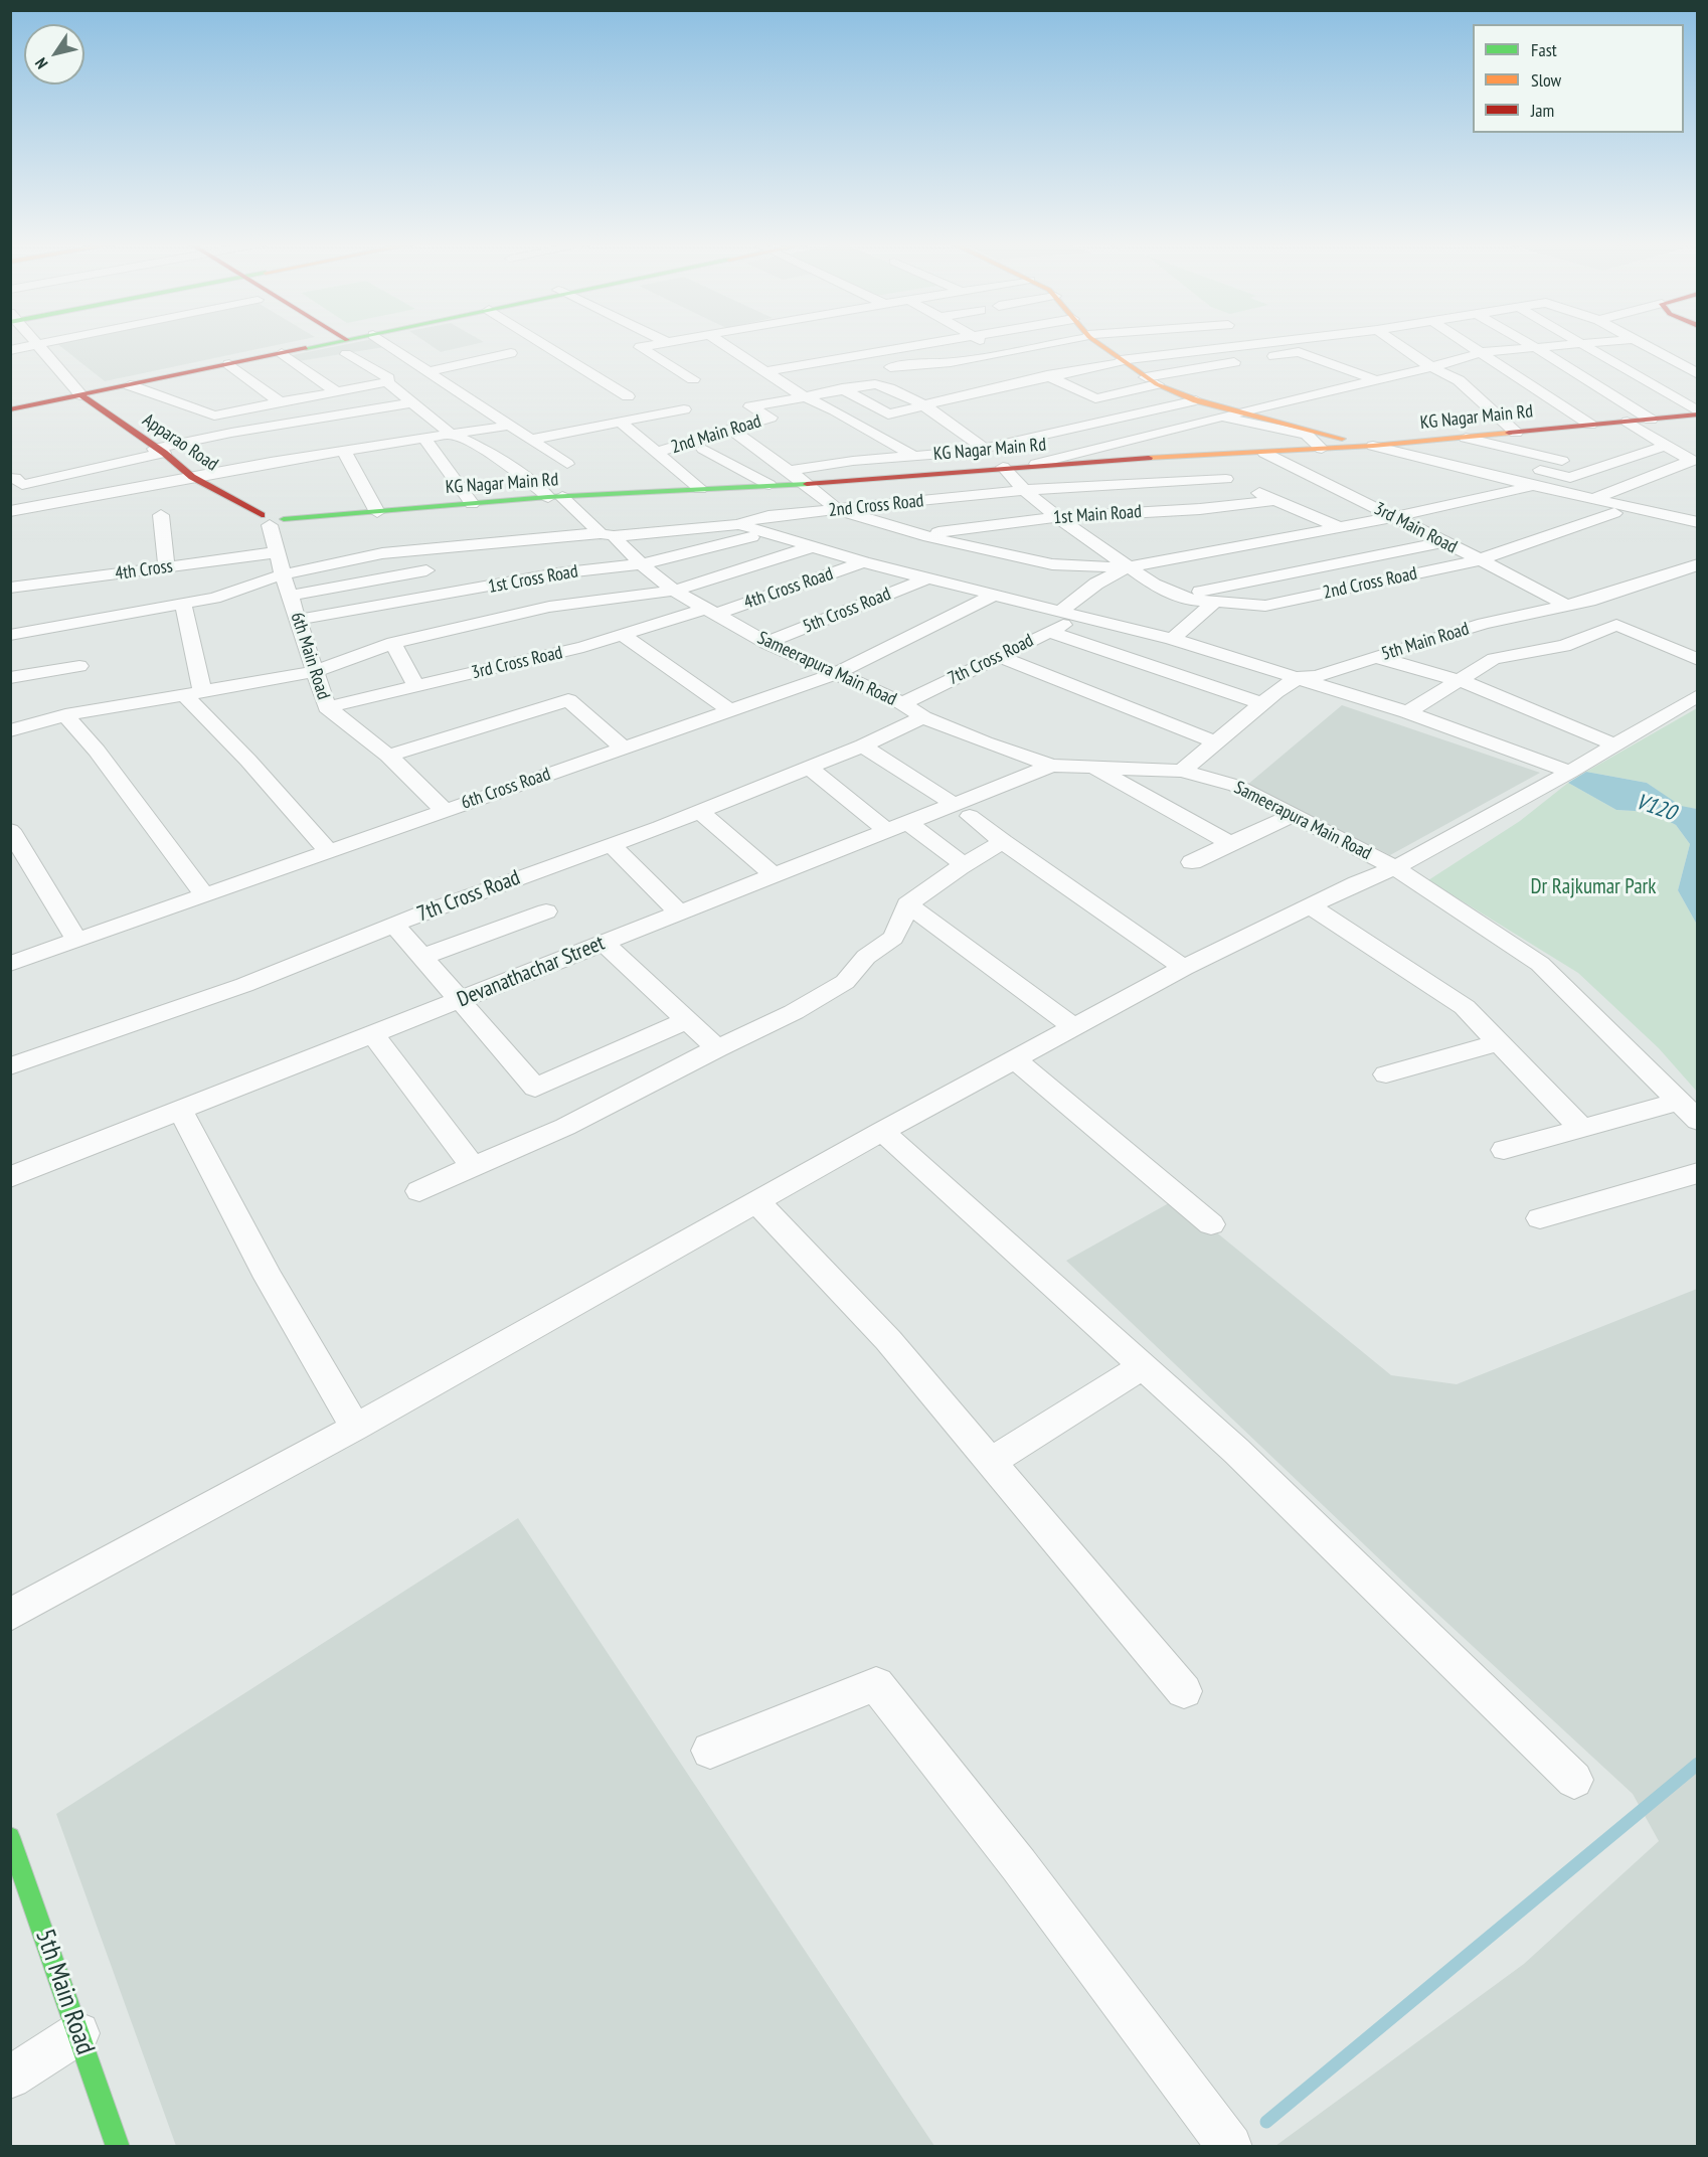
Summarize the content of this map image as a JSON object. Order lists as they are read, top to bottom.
{
  "streets": {
    "street": [
      "KG Nagar Main Rd",
      "2nd Main Road",
      "Apparao Road",
      "2nd Cross Road",
      "1st Main Road",
      "3rd Main Road",
      "4th Cross",
      "1st Cross Road",
      "4th Cross Road",
      "5th Cross Road",
      "5th Main Road",
      "6th Main Road",
      "7th Cross Road",
      "3rd Cross Road",
      "Sameerapura Main Road",
      "6th Cross Road",
      "Devanathachar Street"
    ]
  },
  "crossings": [
    ["KG Nagar Main Rd", "Apparao Road"],
    ["KG Nagar Main Rd", "2nd Cross Road"],
    ["KG Nagar Main Rd", "3rd Main Road"],
    ["KG Nagar Main Rd", "6th Main Road"],
    ["KG Nagar Main Rd", "Sameerapura Main Road"],
    ["Apparao Road", "6th Main Road"],
    ["2nd Cross Road", "1st Main Road"],
    ["2nd Cross Road", "3rd Main Road"],
    ["2nd Cross Road", "1st Cross Road"],
    ["2nd Cross Road", "6th Main Road"],
    ["2nd Cross Road", "Sameerapura Main Road"],
    ["3rd Main Road", "5th Main Road"],
    ["4th Cross", "6th Main Road"],
    ["1st Cross Road", "6th Main Road"],
    ["1st Cross Road", "Sameerapura Main Road"],
    ["4th Cross Road", "3rd Cross Road"],
    ["4th Cross Road", "Sameerapura Main Road"],
    ["5th Cross Road", "Sameerapura Main Road"],
    ["5th Main Road", "Sameerapura Main Road"],
    ["6th Main Road", "3rd Cross Road"],
    ["6th Main Road", "6th Cross Road"],
    ["7th Cross Road", "Sameerapura Main Road"],
    ["3rd Cross Road", "Sameerapura Main Road"],
    ["Sameerapura Main Road", "6th Cross Road"],
    ["Sameerapura Main Road", "Devanathachar Street"]
  ],
  "water": ["V120"],
  "parks": ["Dr Rajkumar Park"],
  "legend": ["Fast", "Slow", "Jam"],
  "north": "bottom left"
}
